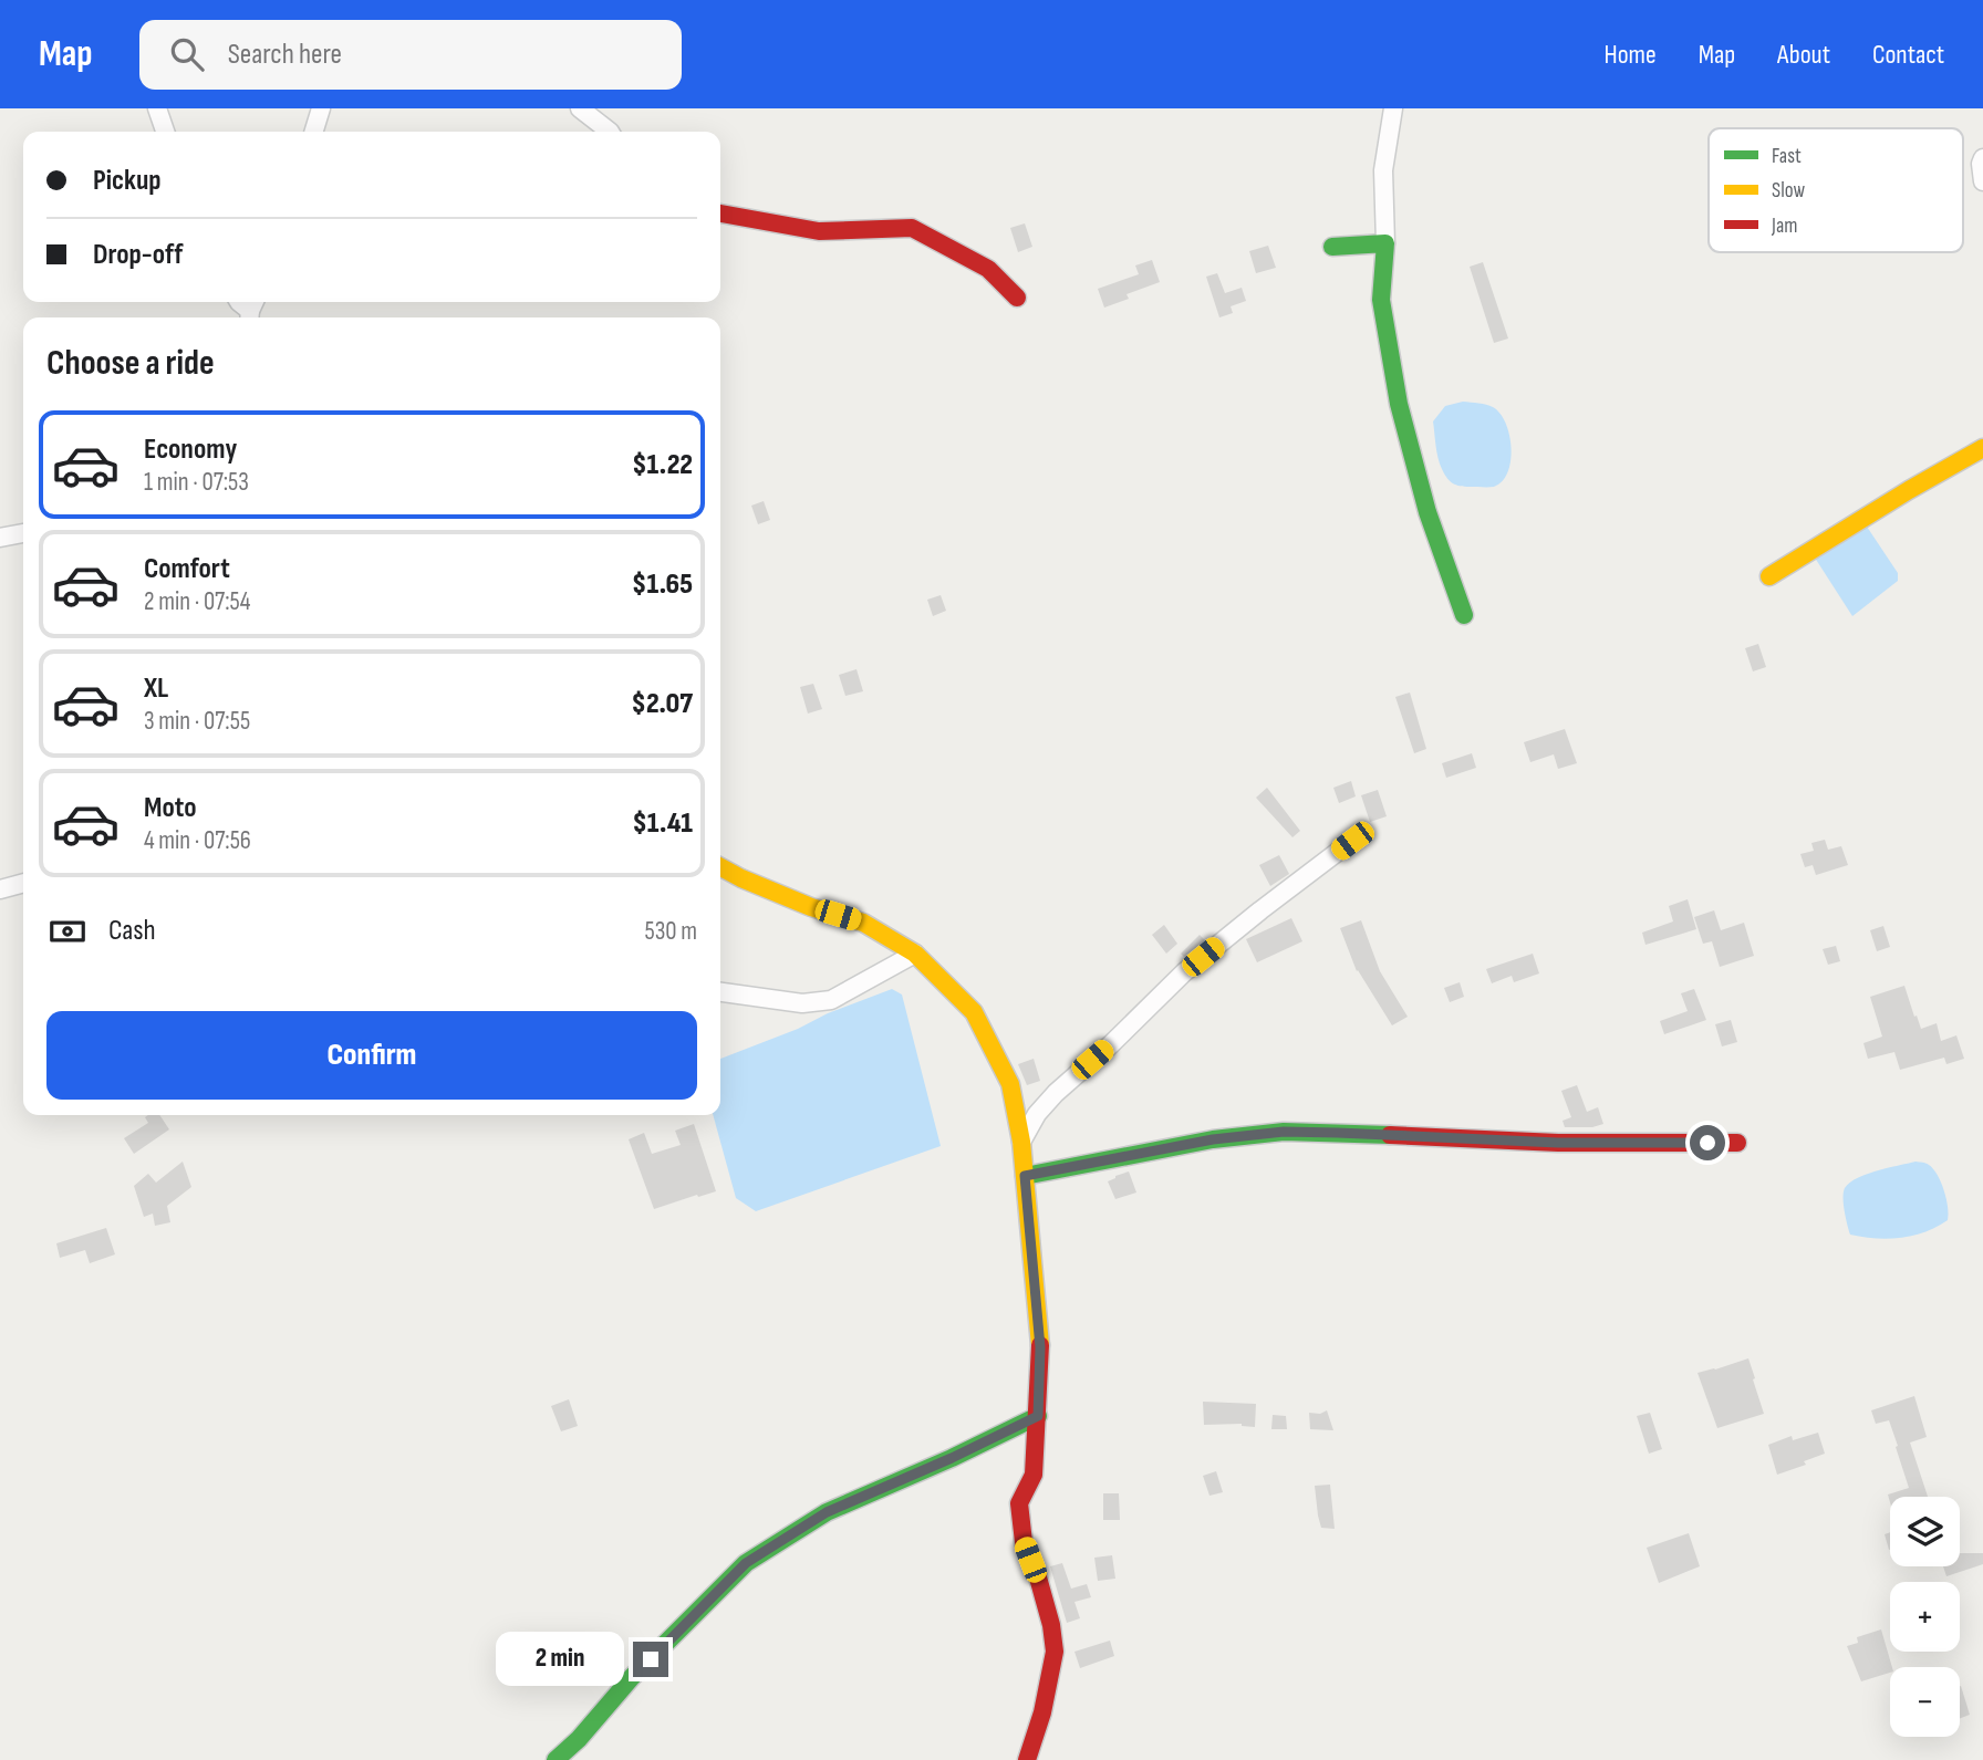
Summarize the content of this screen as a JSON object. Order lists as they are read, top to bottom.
{
  "legend": ["Fast", "Slow", "Jam"],
  "page": {
    "header": "Map",
    "search": "Search here",
    "nav": [
      "Home",
      "Map",
      "About",
      "Contact"
    ],
    "banner": ["Pickup", "Drop-off"],
    "heading": "Choose a ride",
    "list": [
      {
        "name": "Economy",
        "note": "1 min · 07:53",
        "value": "$1.22"
      },
      {
        "name": "Comfort",
        "note": "2 min · 07:54",
        "value": "$1.65"
      },
      {
        "name": "XL",
        "note": "3 min · 07:55",
        "value": "$2.07"
      },
      {
        "name": "Moto",
        "note": "4 min · 07:56",
        "value": "$1.41"
      }
    ],
    "pay": ["Cash", "530 m"],
    "buttons": "Confirm",
    "map_buttons": ["+", "−"],
    "bubble": "2 min"
  }
}
